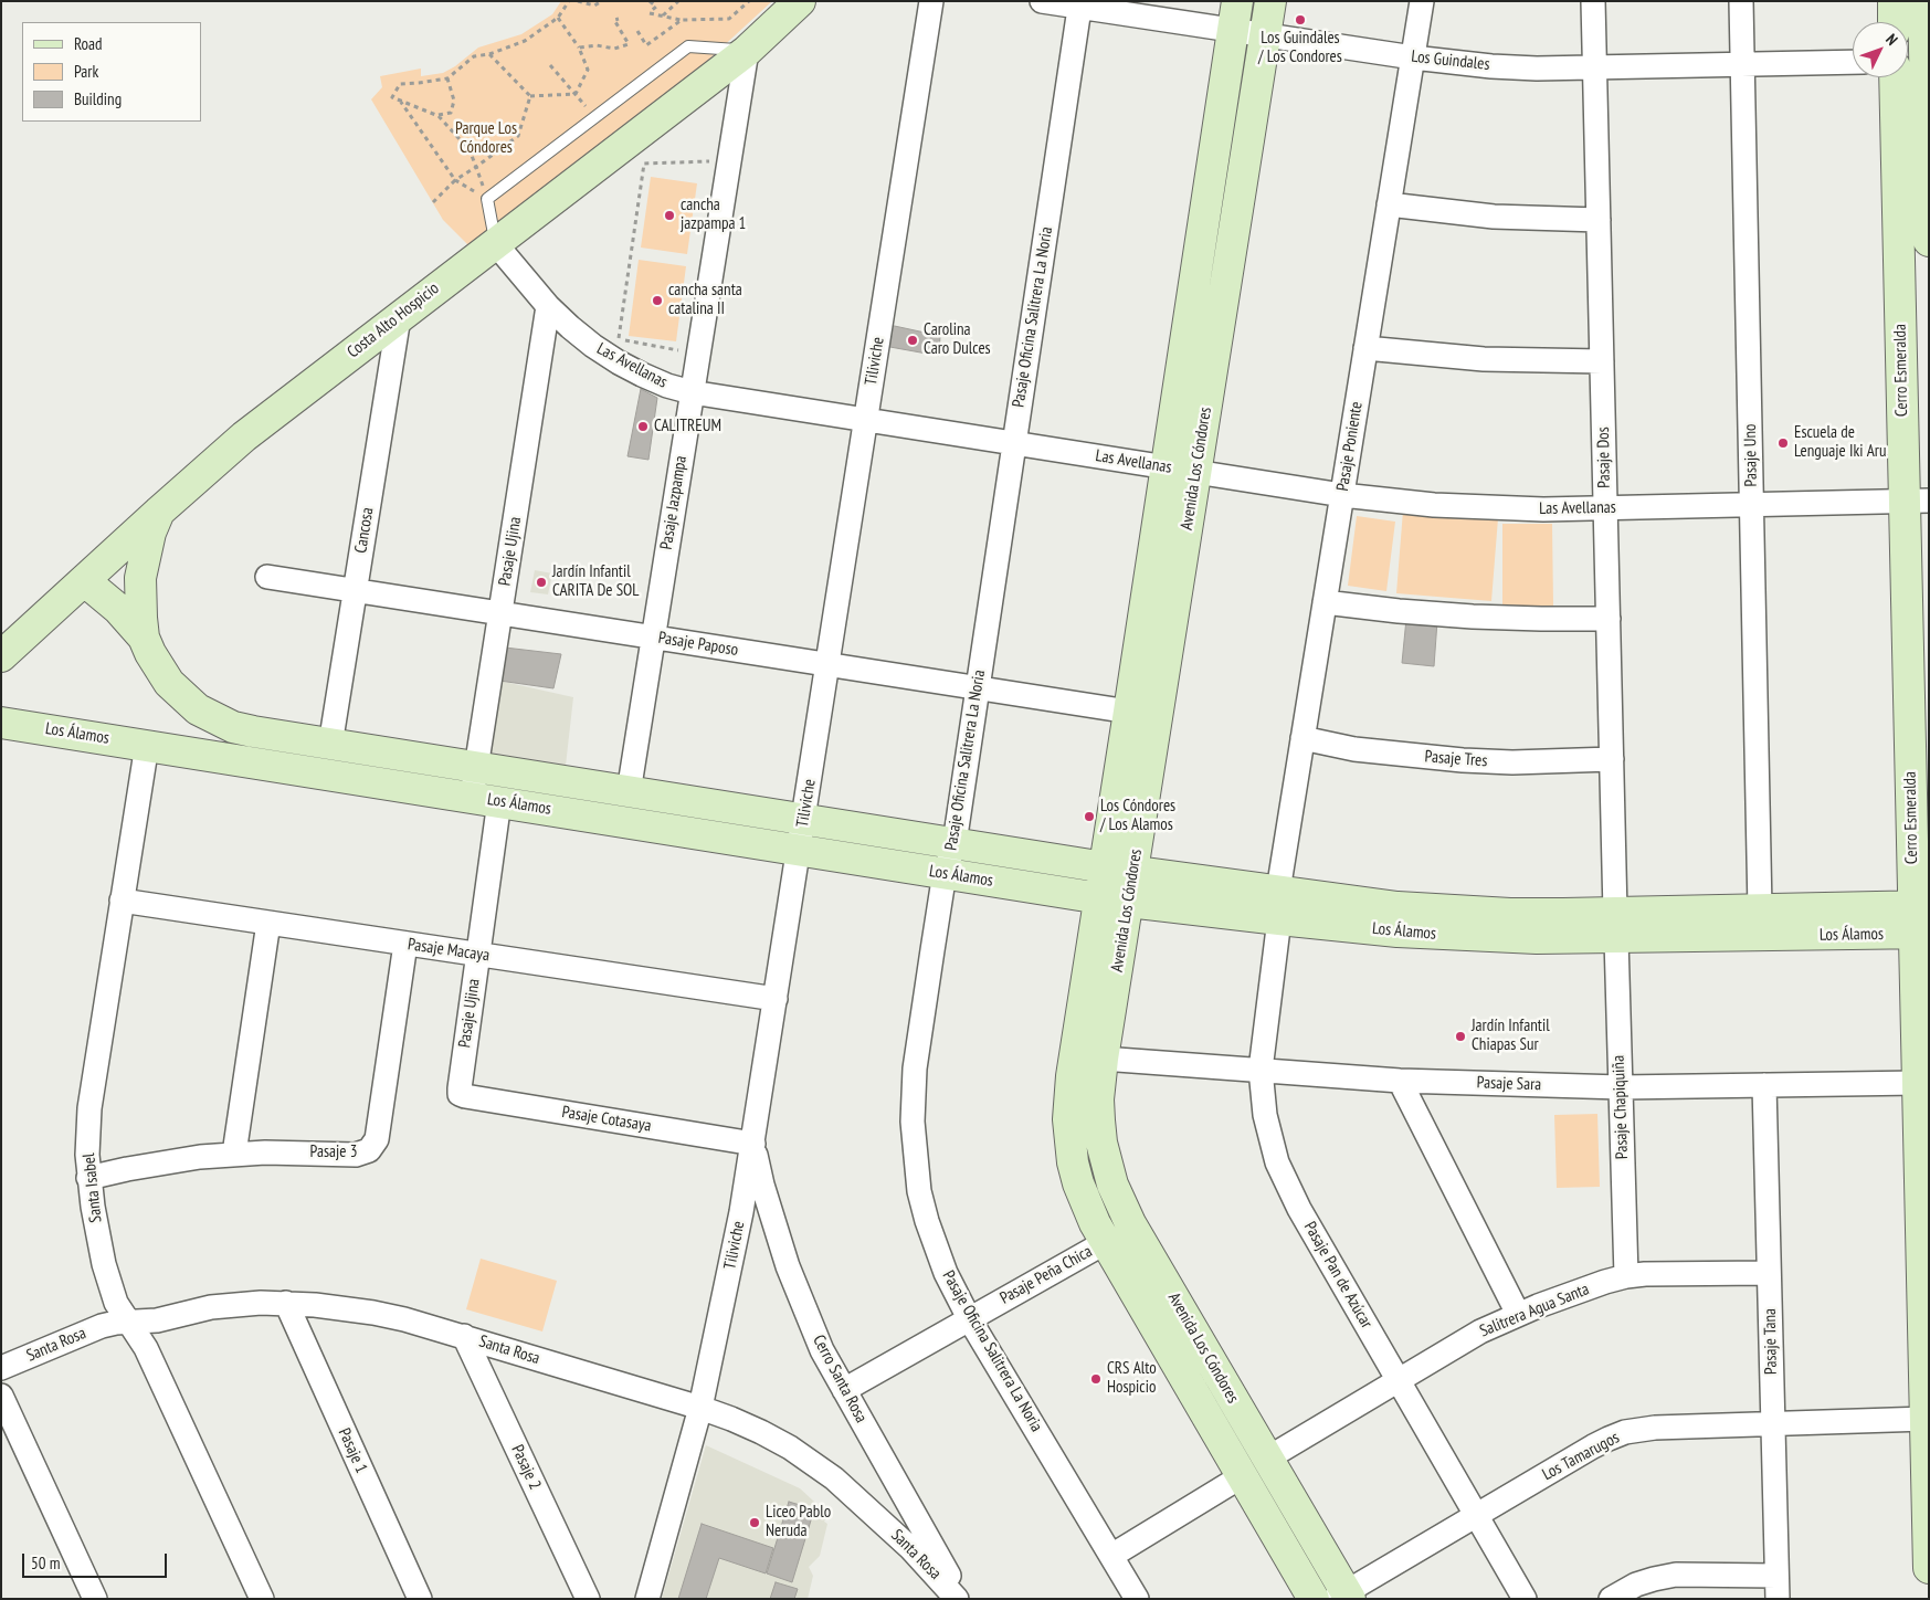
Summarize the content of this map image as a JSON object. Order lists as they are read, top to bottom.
{
  "streets": {
    "street": [
      "Los Guindales",
      "Pasaje Oficina Salitrera La Noria",
      "Costa Alto Hospicio",
      "Tiliviche",
      "Las Avellanas",
      "Cerro Esmeralda",
      "Pasaje Poniente",
      "Pasaje Uno",
      "Pasaje Dos",
      "Avenida Los Cóndores",
      "Pasaje Jazpampa",
      "Cancosa",
      "Pasaje Ujina",
      "Pasaje Paposo",
      "Los Álamos",
      "Pasaje Tres",
      "Pasaje Macaya",
      "Pasaje Sara",
      "Pasaje Chapiquiña",
      "Pasaje Cotasaya",
      "Pasaje 3",
      "Santa Isabel",
      "Pasaje Peña Chica",
      "Pasaje Pan de Azúcar",
      "Salitrera Agua Santa",
      "Pasaje Tana",
      "Santa Rosa",
      "Cerro Santa Rosa",
      "Pasaje 1",
      "Los Tamarugos",
      "Pasaje 2"
    ]
  },
  "crossings": [
    ["Los Guindales", "Pasaje Oficina Salitrera La Noria"],
    ["Los Guindales", "Pasaje Poniente"],
    ["Los Guindales", "Pasaje Uno"],
    ["Los Guindales", "Pasaje Dos"],
    ["Los Guindales", "Avenida Los Cóndores"],
    ["Pasaje Oficina Salitrera La Noria", "Las Avellanas"],
    ["Pasaje Oficina Salitrera La Noria", "Pasaje Paposo"],
    ["Pasaje Oficina Salitrera La Noria", "Los Álamos"],
    ["Pasaje Oficina Salitrera La Noria", "Pasaje Peña Chica"],
    ["Costa Alto Hospicio", "Las Avellanas"],
    ["Costa Alto Hospicio", "Pasaje Jazpampa"],
    ["Costa Alto Hospicio", "Cancosa"],
    ["Costa Alto Hospicio", "Los Álamos"],
    ["Tiliviche", "Las Avellanas"],
    ["Tiliviche", "Pasaje Paposo"],
    ["Tiliviche", "Los Álamos"],
    ["Tiliviche", "Pasaje Macaya"],
    ["Tiliviche", "Pasaje Cotasaya"],
    ["Tiliviche", "Santa Rosa"],
    ["Tiliviche", "Cerro Santa Rosa"],
    ["Las Avellanas", "Cerro Esmeralda"],
    ["Las Avellanas", "Pasaje Poniente"],
    ["Las Avellanas", "Pasaje Uno"],
    ["Las Avellanas", "Pasaje Dos"],
    ["Las Avellanas", "Avenida Los Cóndores"],
    ["Las Avellanas", "Pasaje Jazpampa"],
    ["Las Avellanas", "Pasaje Ujina"],
    ["Cerro Esmeralda", "Los Álamos"],
    ["Cerro Esmeralda", "Pasaje Sara"],
    ["Cerro Esmeralda", "Los Tamarugos"],
    ["Pasaje Poniente", "Los Álamos"],
    ["Pasaje Poniente", "Pasaje Tres"],
    ["Pasaje Poniente", "Pasaje Pan de Azúcar"],
    ["Pasaje Uno", "Los Álamos"],
    ["Pasaje Dos", "Los Álamos"],
    ["Pasaje Dos", "Pasaje Tres"],
    ["Pasaje Dos", "Pasaje Chapiquiña"],
    ["Avenida Los Cóndores", "Pasaje Paposo"],
    ["Avenida Los Cóndores", "Los Álamos"],
    ["Avenida Los Cóndores", "Pasaje Sara"],
    ["Avenida Los Cóndores", "Pasaje Peña Chica"],
    ["Avenida Los Cóndores", "Salitrera Agua Santa"],
    ["Avenida Los Cóndores", "Los Tamarugos"],
    ["Pasaje Jazpampa", "Pasaje Paposo"],
    ["Pasaje Jazpampa", "Los Álamos"],
    ["Cancosa", "Pasaje Paposo"],
    ["Cancosa", "Los Álamos"],
    ["Pasaje Ujina", "Pasaje Paposo"],
    ["Pasaje Ujina", "Los Álamos"],
    ["Pasaje Ujina", "Pasaje Macaya"],
    ["Pasaje Ujina", "Pasaje Cotasaya"],
    ["Los Álamos", "Pasaje Chapiquiña"],
    ["Los Álamos", "Santa Isabel"],
    ["Los Álamos", "Pasaje Pan de Azúcar"],
    ["Pasaje Macaya", "Pasaje 3"],
    ["Pasaje Macaya", "Santa Isabel"],
    ["Pasaje Sara", "Pasaje Chapiquiña"],
    ["Pasaje Sara", "Pasaje Pan de Azúcar"],
    ["Pasaje Sara", "Pasaje Tana"],
    ["Pasaje Chapiquiña", "Salitrera Agua Santa"],
    ["Pasaje Cotasaya", "Cerro Santa Rosa"],
    ["Pasaje 3", "Santa Isabel"],
    ["Santa Isabel", "Santa Rosa"],
    ["Pasaje Peña Chica", "Cerro Santa Rosa"],
    ["Pasaje Pan de Azúcar", "Salitrera Agua Santa"],
    ["Pasaje Pan de Azúcar", "Los Tamarugos"],
    ["Salitrera Agua Santa", "Pasaje Tana"],
    ["Pasaje Tana", "Los Tamarugos"],
    ["Santa Rosa", "Pasaje 1"],
    ["Santa Rosa", "Pasaje 2"]
  ],
  "parks": ["Parque Los Cóndores"],
  "places": [
    "Los Guindales / Los Condores",
    "cancha jazpampa 1",
    "cancha santa catalina II",
    "Carolina Caro Dulces",
    "CALITREUM",
    "Escuela de Lenguaje Iki Aru",
    "Jardín Infantil CARITA De SOL",
    "Los Cóndores / Los Alamos",
    "Jardín Infantil Chiapas Sur",
    "CRS Alto Hospicio",
    "Liceo Pablo Neruda"
  ],
  "legend": ["Road", "Park", "Building"],
  "scale_bar": "50 m",
  "north": "top right"
}
